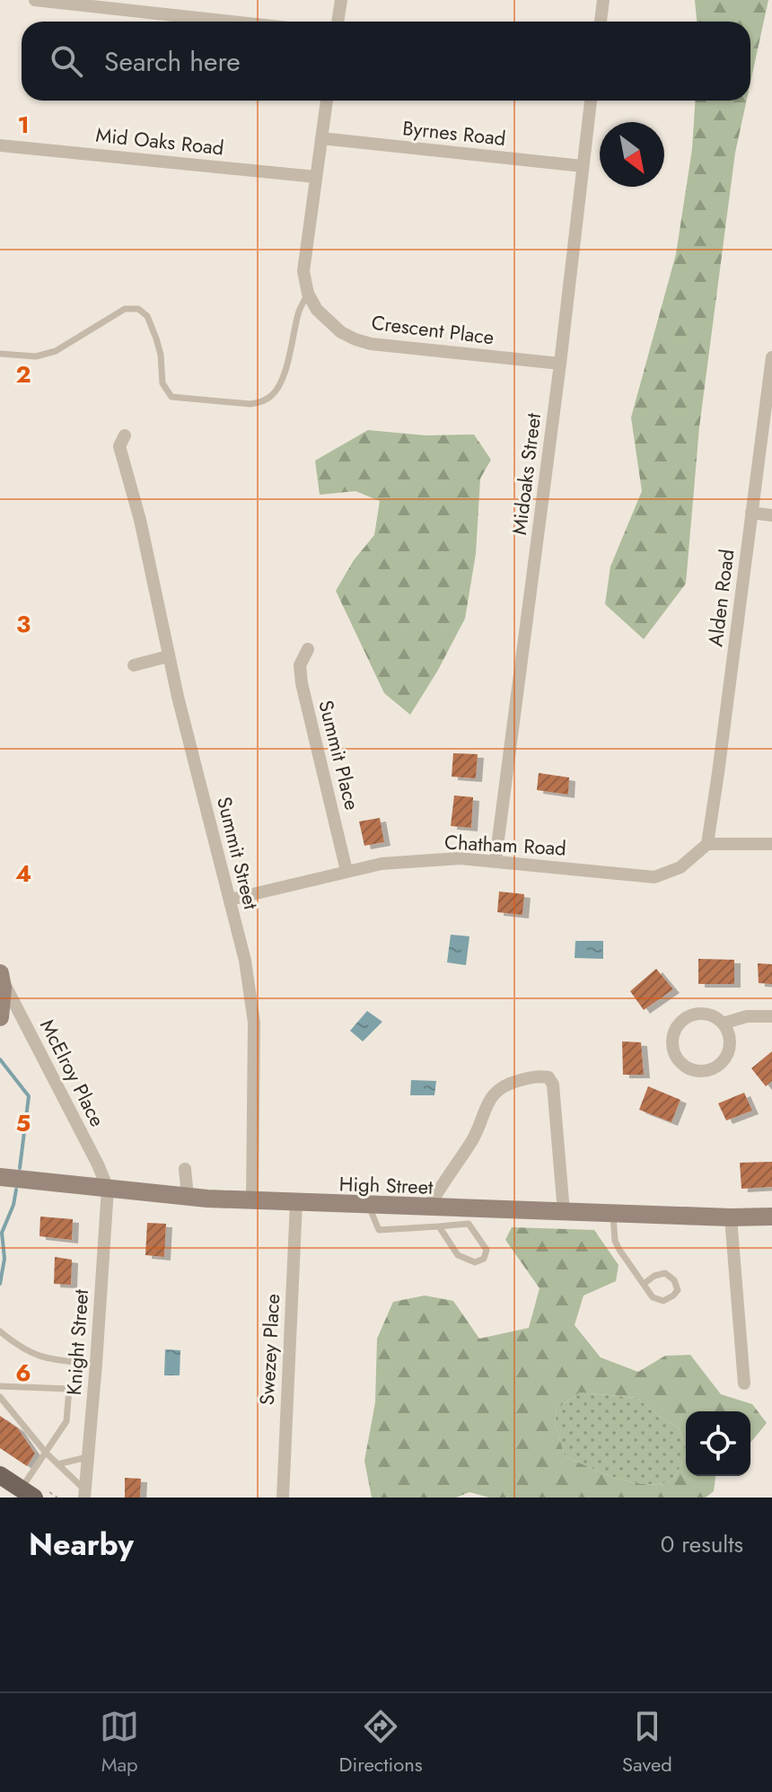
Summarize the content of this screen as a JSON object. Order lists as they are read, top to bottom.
{
  "streets": {
    "street": [
      "Byrnes Road",
      "Mid Oaks Road",
      "Crescent Place",
      "Midoaks Street",
      "Alden Road",
      "Summit Place",
      "Chatham Road",
      "Summit Street",
      "McElroy Place",
      "High Street",
      "Knight Street",
      "Swezey Place"
    ]
  },
  "crossings": [
    ["Byrnes Road", "Midoaks Street"],
    ["Crescent Place", "Midoaks Street"],
    ["Midoaks Street", "Chatham Road"],
    ["Alden Road", "Chatham Road"],
    ["Summit Place", "Chatham Road"],
    ["Chatham Road", "Summit Street"],
    ["Summit Street", "High Street"],
    ["McElroy Place", "High Street"],
    ["McElroy Place", "Knight Street"],
    ["High Street", "Knight Street"],
    ["High Street", "Swezey Place"]
  ],
  "north": "bottom right",
  "page": {
    "search": "Search here",
    "heading": ["Nearby", "0 results"],
    "nav": ["Map", "Directions", "Saved"]
  },
  "grid": {
    "rows": [
      "1",
      "2",
      "3",
      "4",
      "5",
      "6"
    ]
  }
}
